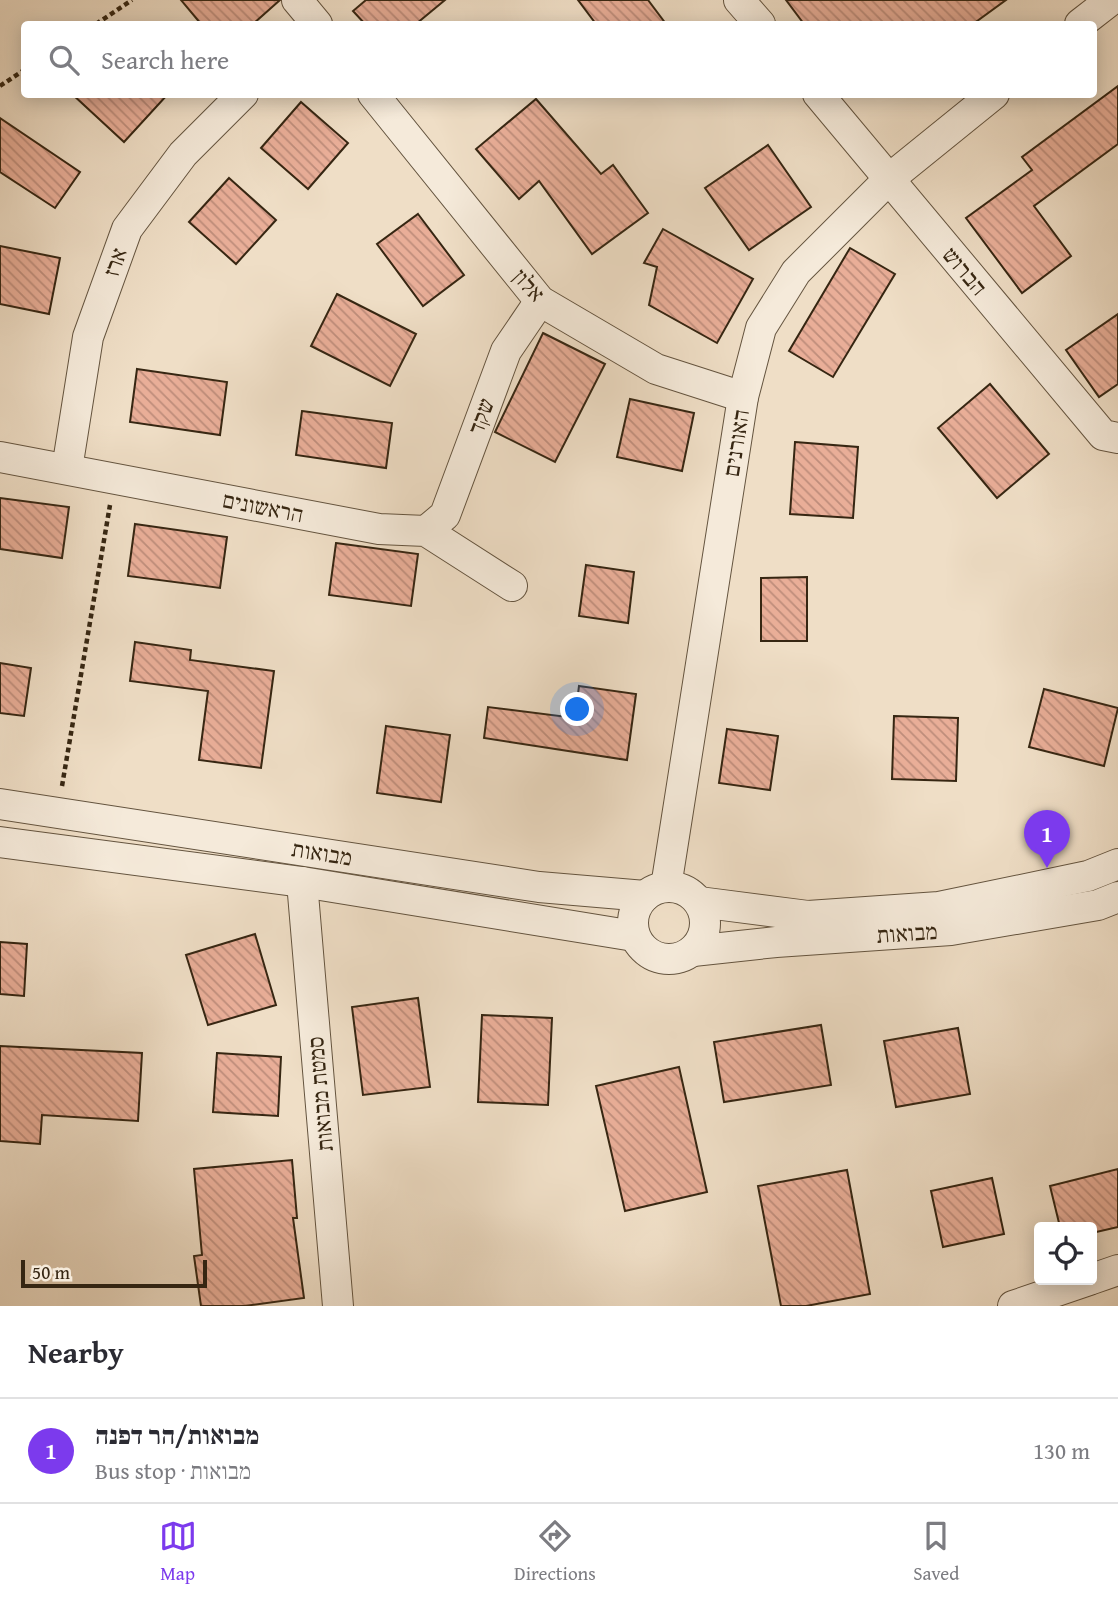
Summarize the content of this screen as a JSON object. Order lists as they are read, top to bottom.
{
  "streets": {
    "street": [
      "ארז",
      "הברוש",
      "אלון",
      "שקד",
      "האורנים",
      "הראשונים",
      "מבואות",
      "סמטת מבואות"
    ]
  },
  "crossings": [
    ["ארז", "הראשונים"],
    ["הברוש", "האורנים"],
    ["אלון", "שקד"],
    ["אלון", "האורנים"],
    ["שקד", "הראשונים"],
    ["האורנים", "מבואות"],
    ["מבואות", "סמטת מבואות"]
  ],
  "scale_bar": "50 m",
  "page": {
    "search": "Search here",
    "pins": "1",
    "scale": "50 m",
    "heading": "Nearby",
    "list": [
      {
        "mark": "1",
        "name": "מבואות/הר דפנה",
        "note": "Bus stop · מבואות",
        "value": "130 m"
      }
    ],
    "nav": ["Map", "Directions", "Saved"]
  }
}
